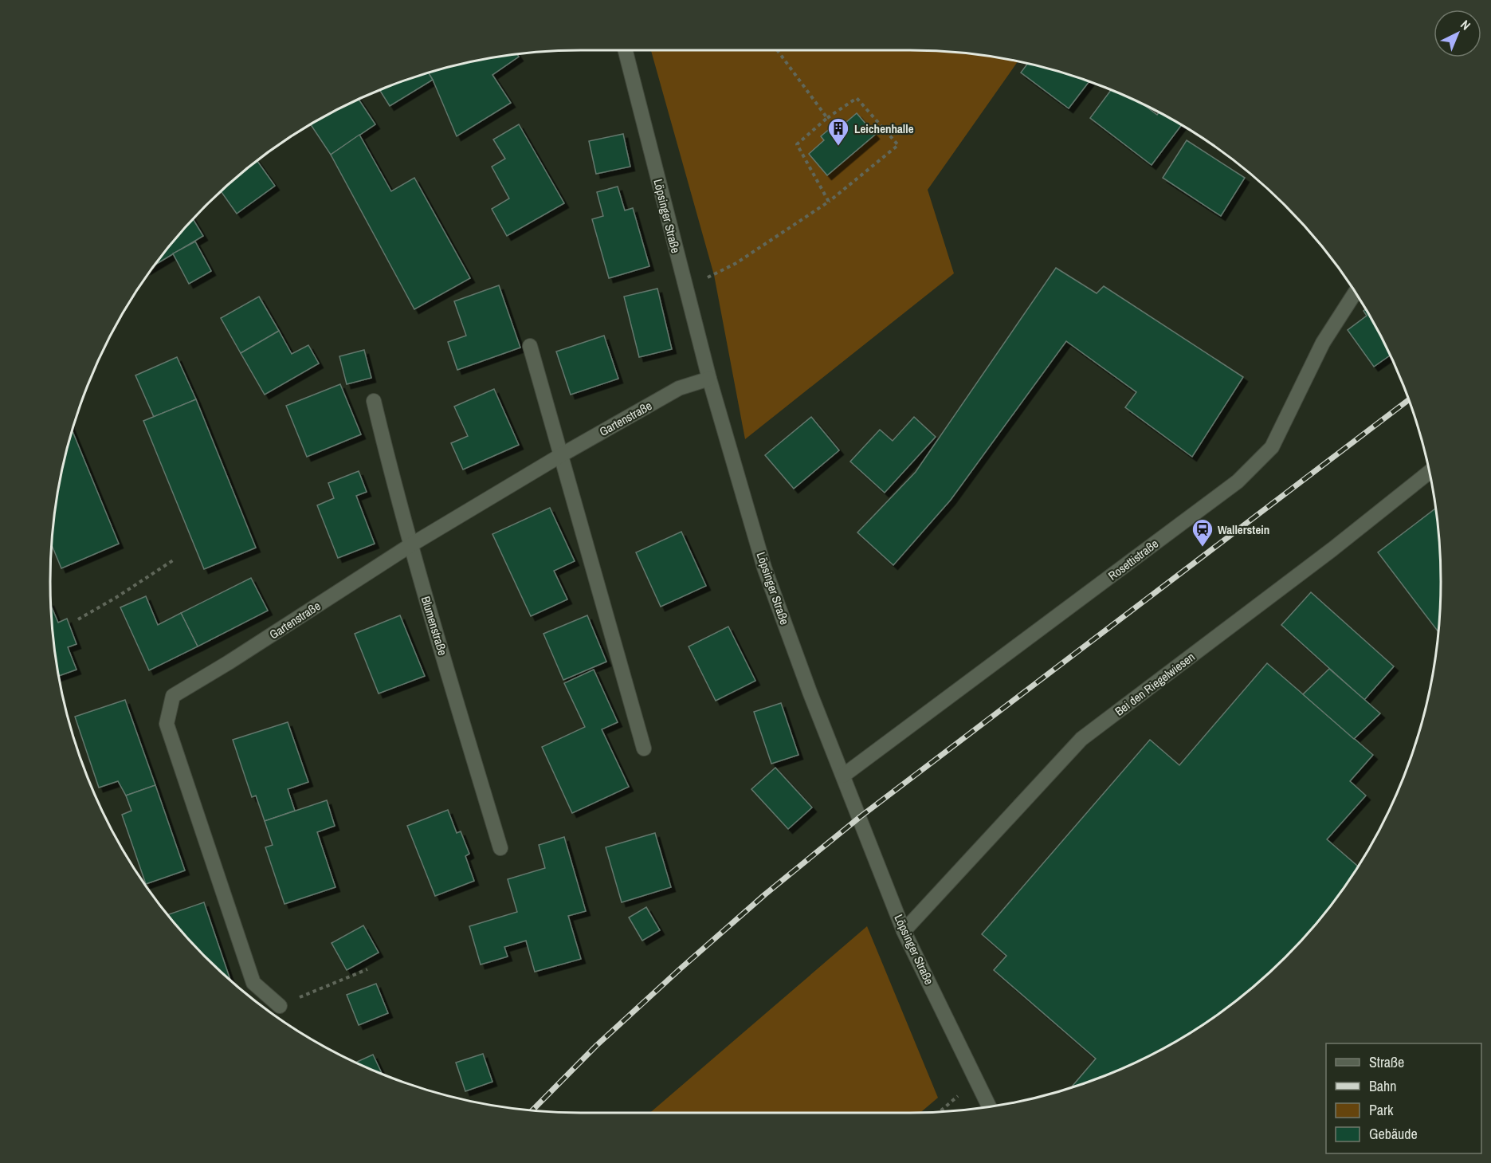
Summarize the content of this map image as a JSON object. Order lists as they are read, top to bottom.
{
  "streets": {
    "street": [
      "Löpsinger Straße",
      "Gartenstraße",
      "Rosettistraße",
      "Blumenstraße",
      "Bei den Riegelwiesen"
    ]
  },
  "crossings": [
    ["Löpsinger Straße", "Gartenstraße"],
    ["Löpsinger Straße", "Rosettistraße"],
    ["Löpsinger Straße", "Bei den Riegelwiesen"],
    ["Gartenstraße", "Blumenstraße"]
  ],
  "places": {
    "building": ["Leichenhalle"],
    "station": ["Wallerstein"]
  },
  "legend": [
    "Straße",
    "Bahn",
    "Park",
    "Gebäude"
  ],
  "north": "top right"
}
